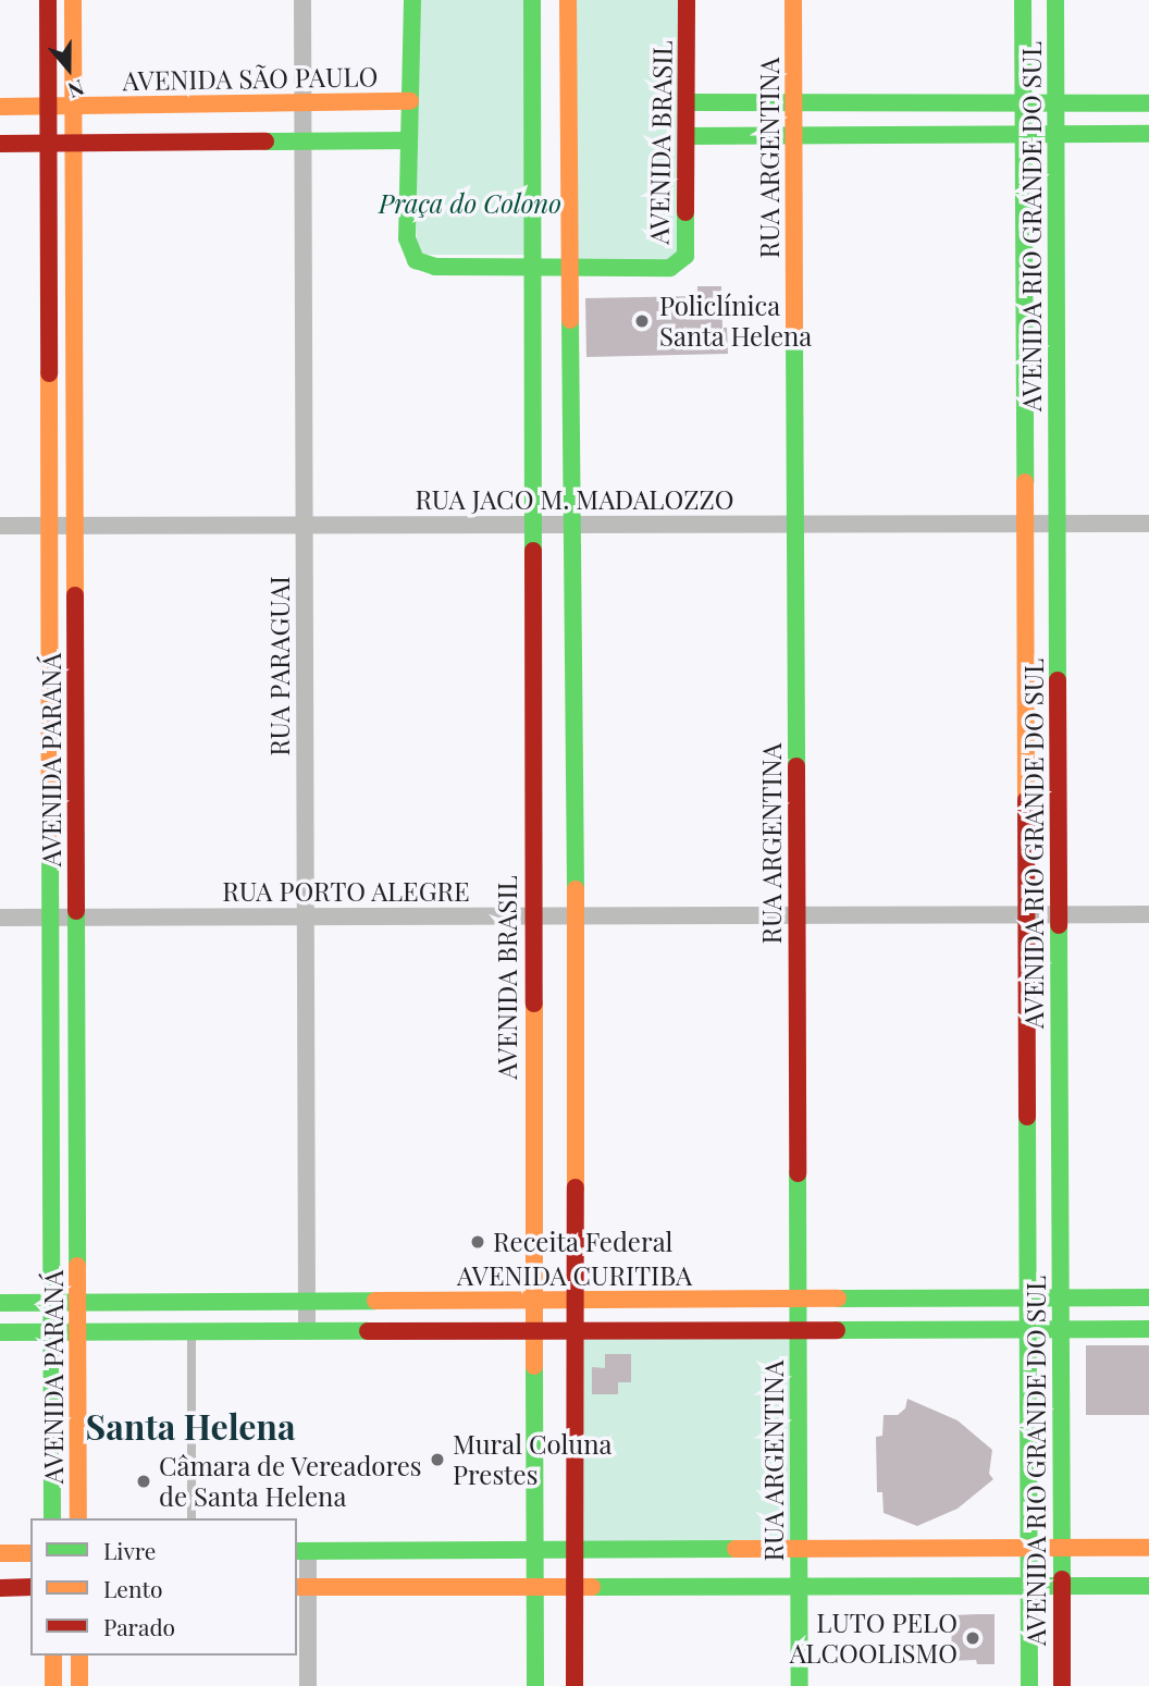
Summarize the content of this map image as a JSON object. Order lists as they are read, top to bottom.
{
  "streets": {
    "street": [
      "AVENIDA SÃO PAULO",
      "AVENIDA BRASIL",
      "RUA ARGENTINA",
      "AVENIDA RIO GRANDE DO SUL",
      "RUA JACO M. MADALOZZO",
      "RUA PARAGUAI",
      "AVENIDA PARANÁ",
      "RUA PORTO ALEGRE",
      "AVENIDA CURITIBA"
    ]
  },
  "crossings": [
    ["AVENIDA SÃO PAULO", "AVENIDA BRASIL"],
    ["AVENIDA SÃO PAULO", "RUA PARAGUAI"],
    ["AVENIDA SÃO PAULO", "AVENIDA PARANÁ"],
    ["AVENIDA BRASIL", "RUA JACO M. MADALOZZO"],
    ["AVENIDA BRASIL", "RUA PORTO ALEGRE"],
    ["AVENIDA BRASIL", "AVENIDA CURITIBA"],
    ["RUA ARGENTINA", "RUA JACO M. MADALOZZO"],
    ["RUA ARGENTINA", "RUA PORTO ALEGRE"],
    ["RUA ARGENTINA", "AVENIDA CURITIBA"],
    ["AVENIDA RIO GRANDE DO SUL", "RUA JACO M. MADALOZZO"],
    ["AVENIDA RIO GRANDE DO SUL", "RUA PORTO ALEGRE"],
    ["AVENIDA RIO GRANDE DO SUL", "AVENIDA CURITIBA"],
    ["RUA JACO M. MADALOZZO", "RUA PARAGUAI"],
    ["RUA JACO M. MADALOZZO", "AVENIDA PARANÁ"],
    ["RUA PARAGUAI", "RUA PORTO ALEGRE"],
    ["RUA PARAGUAI", "AVENIDA CURITIBA"],
    ["AVENIDA PARANÁ", "RUA PORTO ALEGRE"],
    ["AVENIDA PARANÁ", "AVENIDA CURITIBA"]
  ],
  "districts": ["Santa Helena"],
  "parks": ["Praça do Colono"],
  "places": [
    "Policlínica Santa Helena",
    "Receita Federal",
    "Mural Coluna Prestes",
    "Câmara de Vereadores de Santa Helena",
    "LUTO PELO ALCOOLISMO"
  ],
  "legend": ["Livre", "Lento", "Parado"],
  "north": "bottom"
}
